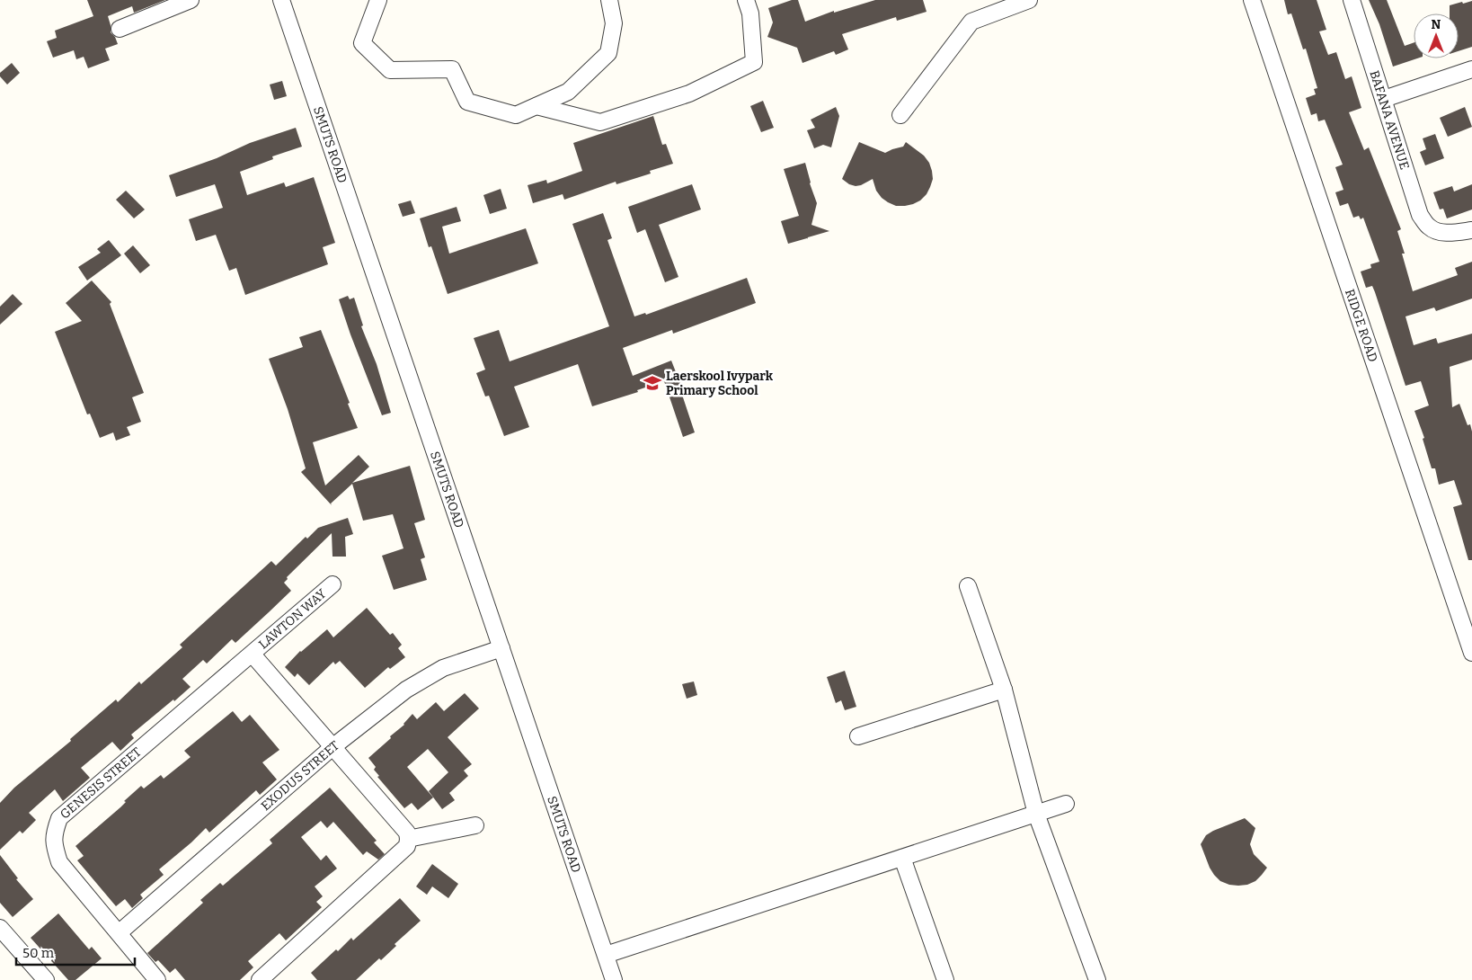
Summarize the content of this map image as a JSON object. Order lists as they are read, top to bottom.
{
  "streets": {
    "street": [
      "BAFANA AVENUE",
      "SMUTS ROAD",
      "RIDGE ROAD",
      "LAWTON WAY",
      "EXODUS STREET",
      "GENESIS STREET"
    ]
  },
  "crossings": [
    ["SMUTS ROAD", "EXODUS STREET"],
    ["LAWTON WAY", "GENESIS STREET"],
    ["EXODUS STREET", "GENESIS STREET"]
  ],
  "places": {
    "school or university": ["Laerskool Ivypark Primary School"]
  },
  "scale_bar": "50 m",
  "north": "top"
}
